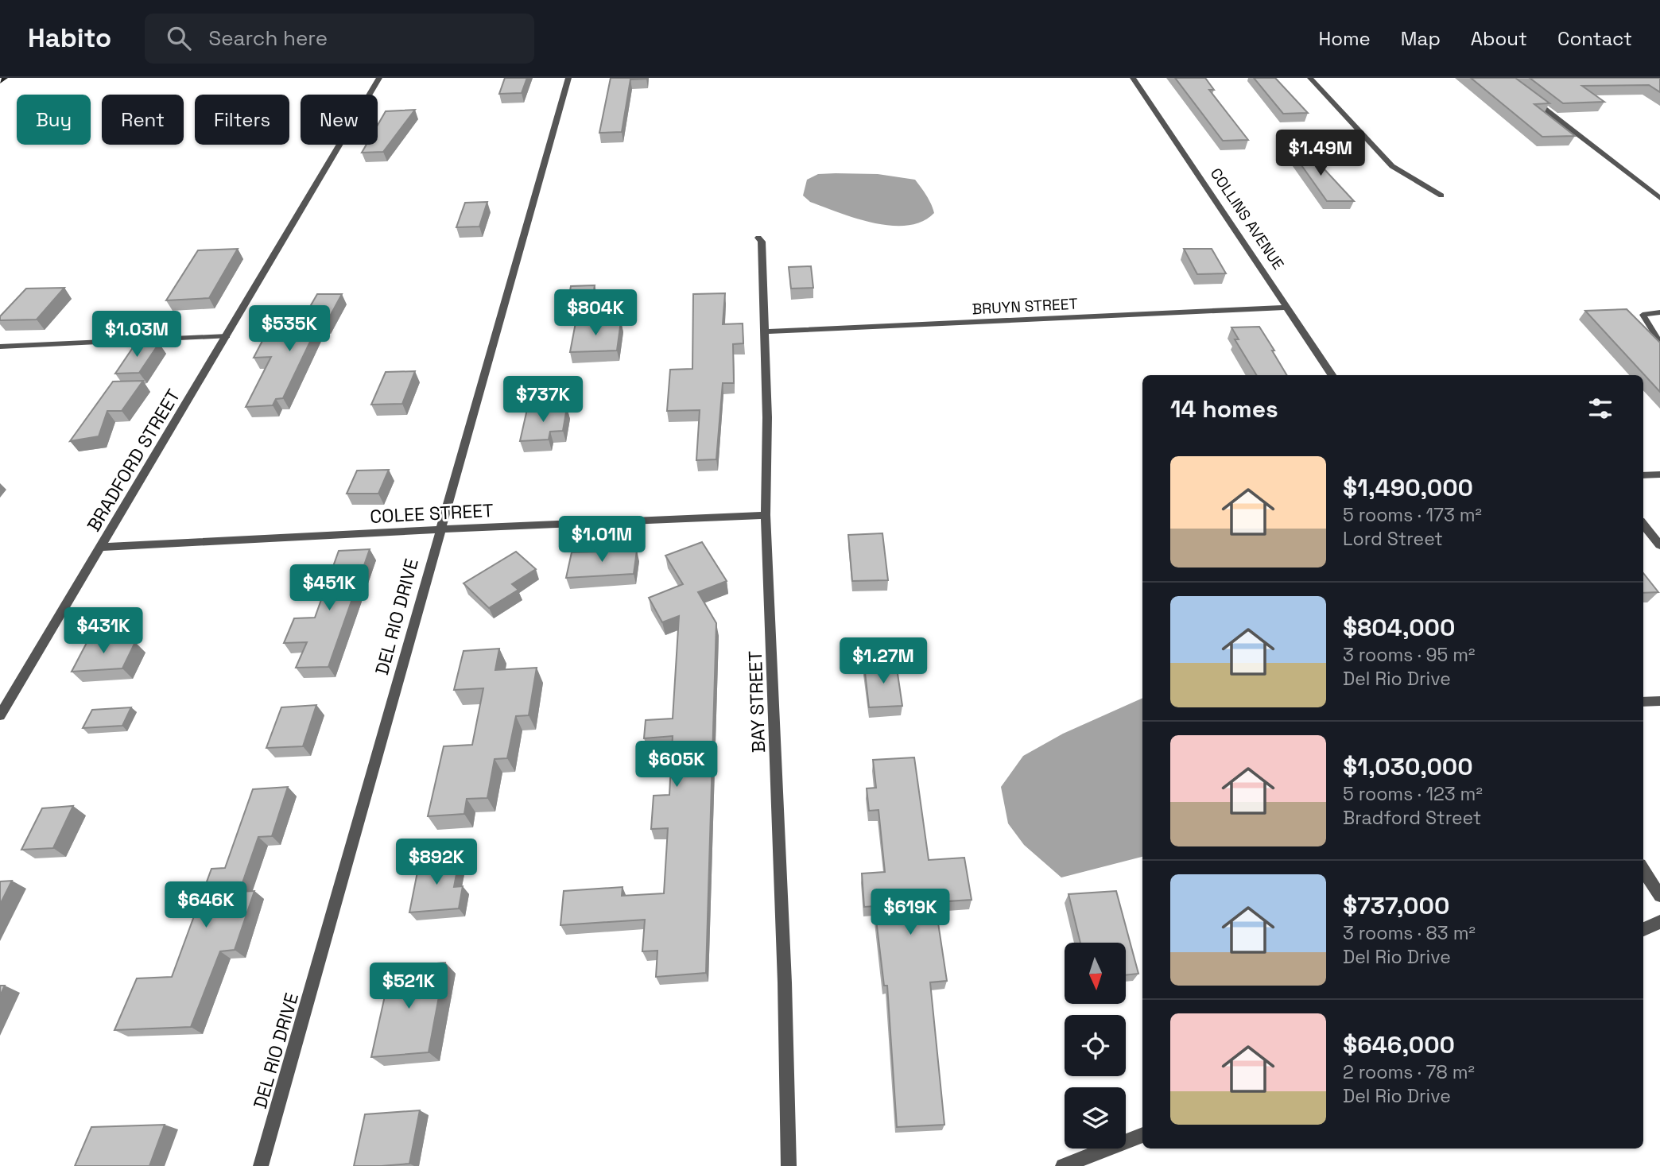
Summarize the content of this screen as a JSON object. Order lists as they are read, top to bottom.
{
  "streets": {
    "street": [
      "COLLINS AVENUE",
      "BRUYN STREET",
      "BRADFORD STREET",
      "COLEE STREET",
      "DEL RIO DRIVE",
      "BAY STREET"
    ]
  },
  "crossings": [
    ["COLLINS AVENUE", "BRUYN STREET"],
    ["BRUYN STREET", "BAY STREET"],
    ["BRADFORD STREET", "COLEE STREET"],
    ["COLEE STREET", "DEL RIO DRIVE"],
    ["COLEE STREET", "BAY STREET"]
  ],
  "north": "bottom",
  "page": {
    "header": "Habito",
    "search": "Search here",
    "nav": [
      "Home",
      "Map",
      "About",
      "Contact"
    ],
    "chip": [
      "Buy",
      "Rent",
      "Filters",
      "New"
    ],
    "price": [
      "$1.49M",
      "$804K",
      "$535K",
      "$1.03M",
      "$737K",
      "$1.01M",
      "$451K",
      "$431K",
      "$1.27M",
      "$605K",
      "$892K",
      "$646K",
      "$619K",
      "$521K"
    ],
    "heading": "14 homes",
    "list": [
      {
        "name": "$1,490,000",
        "note": "5 rooms · 173 m² · Lord Street"
      },
      {
        "name": "$804,000",
        "note": "3 rooms · 95 m² · Del Rio Drive"
      },
      {
        "name": "$1,030,000",
        "note": "5 rooms · 123 m² · Bradford Street"
      },
      {
        "name": "$737,000",
        "note": "3 rooms · 83 m² · Del Rio Drive"
      },
      {
        "name": "$646,000",
        "note": "2 rooms · 78 m² · Del Rio Drive"
      }
    ]
  }
}
